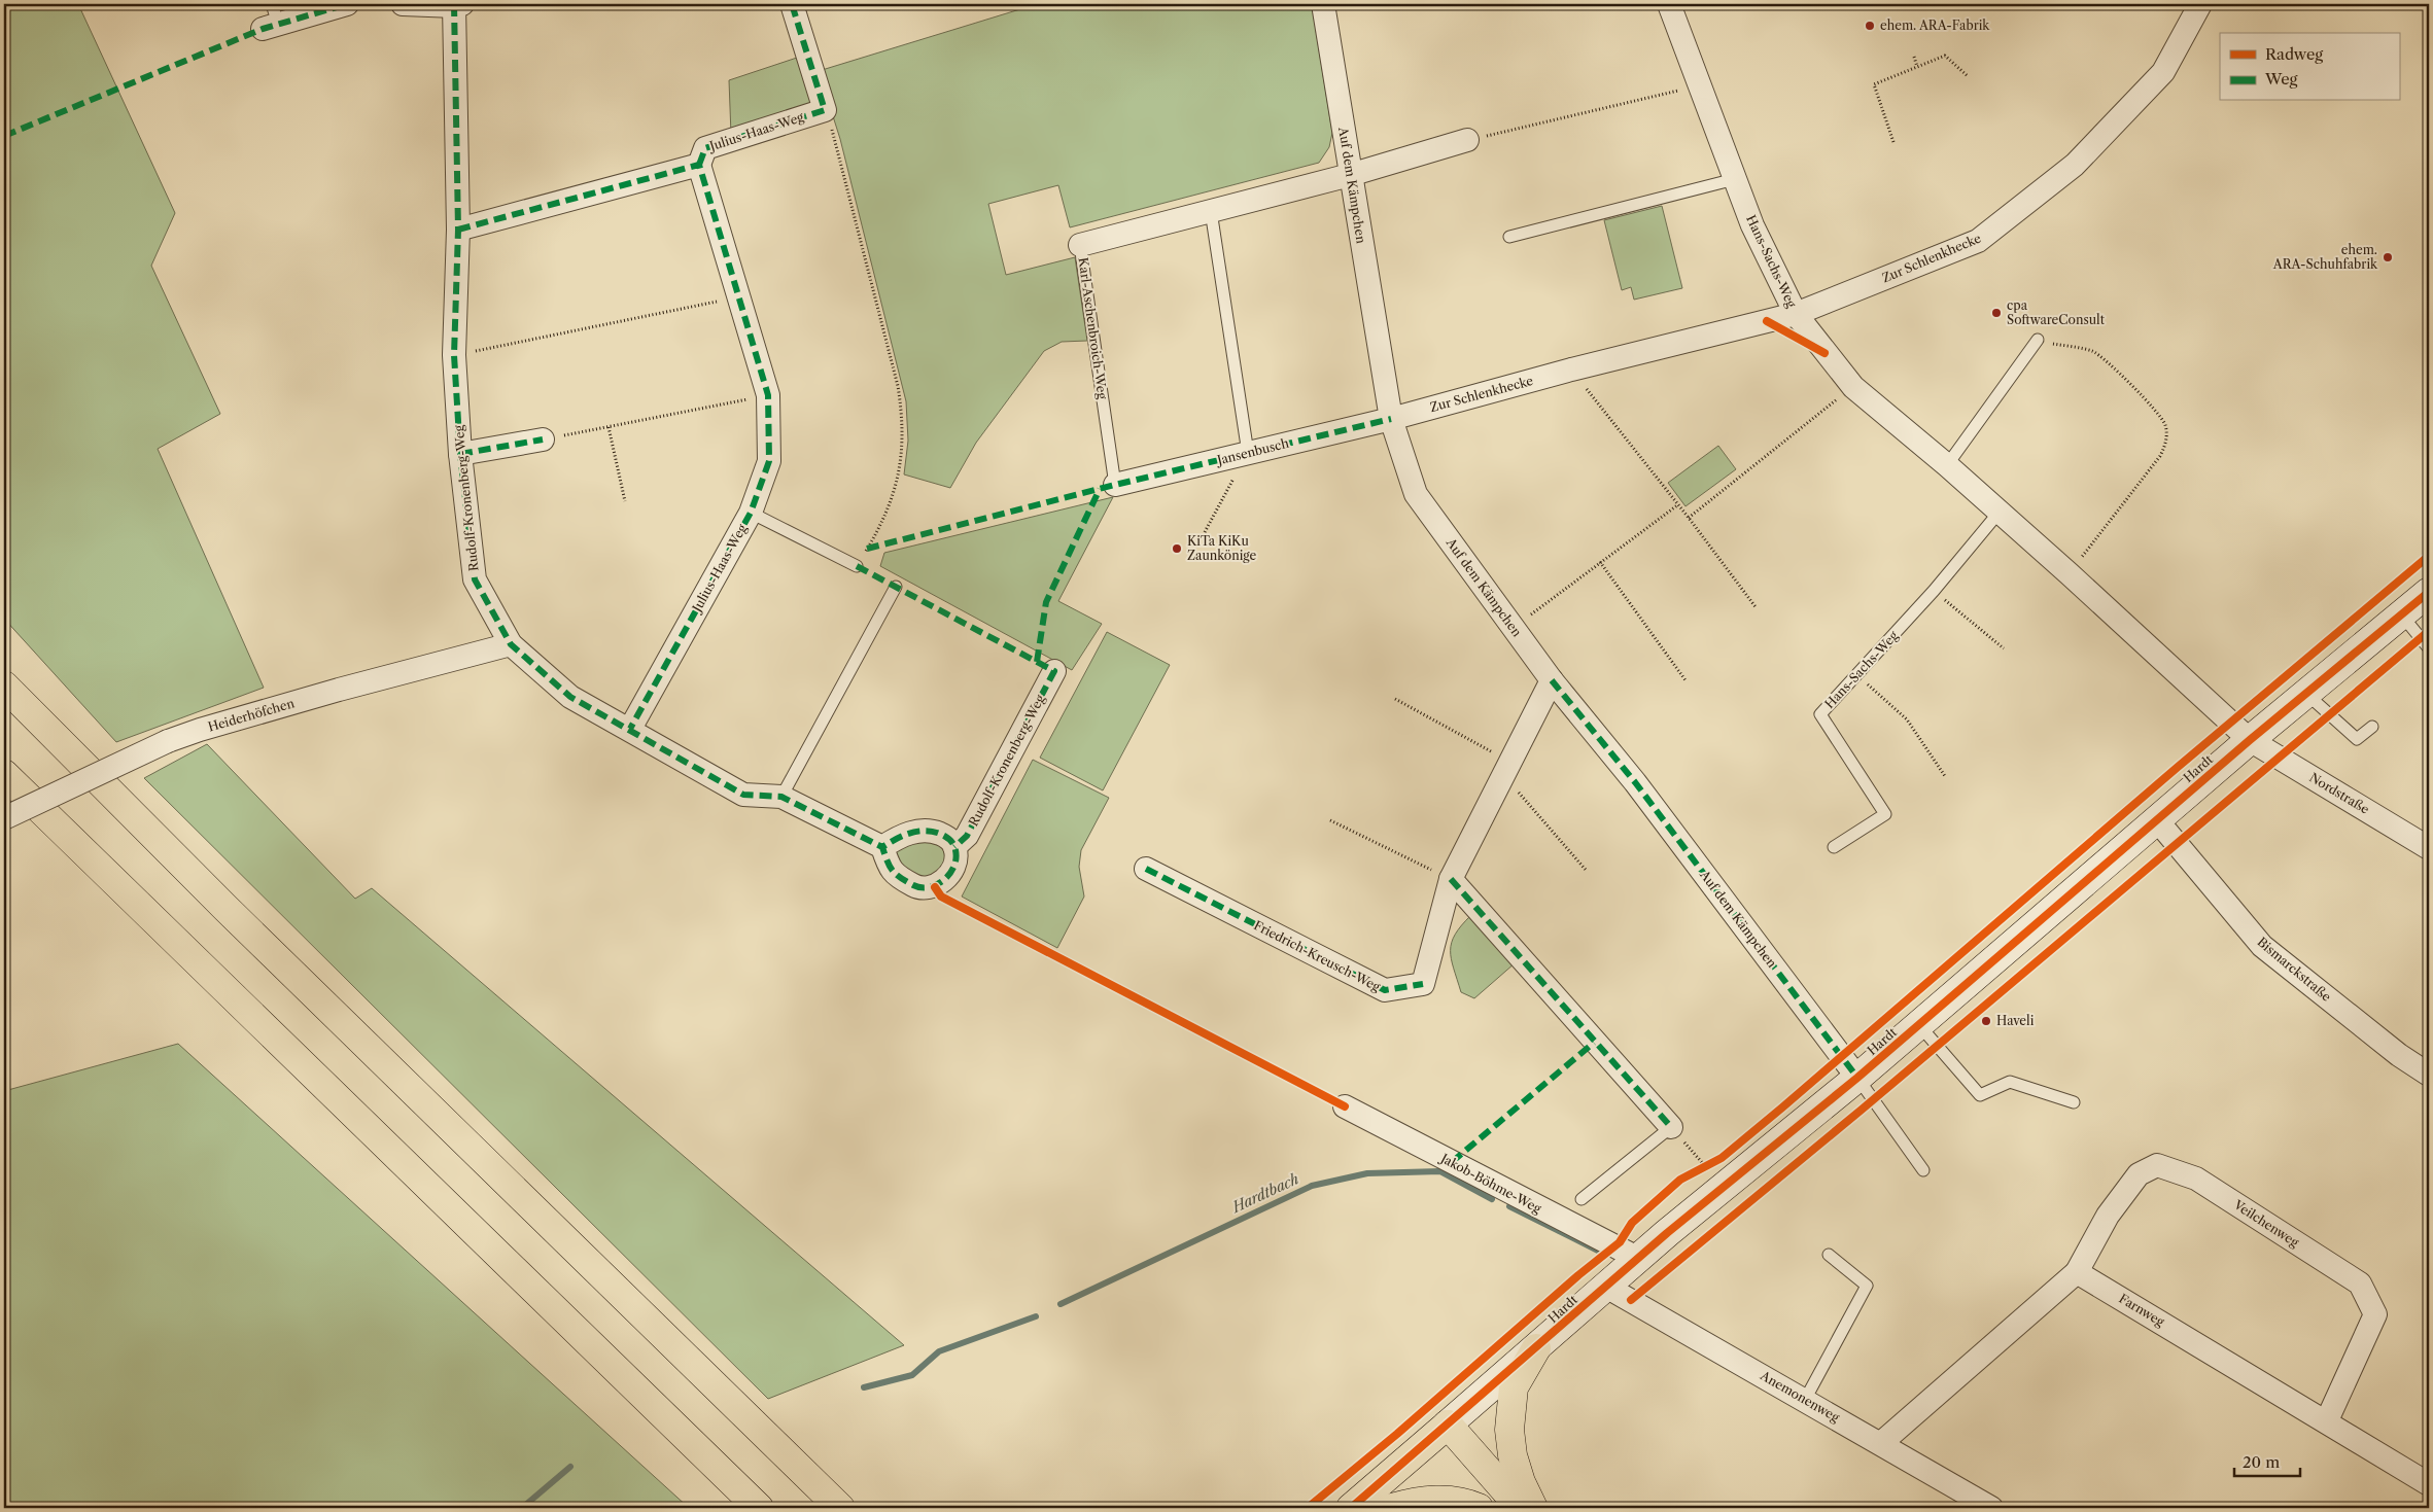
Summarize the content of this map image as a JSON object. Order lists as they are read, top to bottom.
{
  "streets": {
    "main road": ["Hardt"],
    "street": [
      "Julius-Haas-Weg",
      "Auf dem Kämpchen",
      "Zur Schlenkhecke",
      "Hans-Sachs-Weg",
      "Karl-Aschenbroich-Weg",
      "Jansenbusch",
      "Rudolf-Kronenberg-Weg",
      "Heiderhöfchen",
      "Nordstraße",
      "Friedrich-Kreusch-Weg",
      "Bismarckstraße",
      "Jakob-Böhme-Weg",
      "Veilchenweg",
      "Farnweg",
      "Anemonenweg"
    ]
  },
  "crossings": [
    ["Julius-Haas-Weg", "Rudolf-Kronenberg-Weg"],
    ["Auf dem Kämpchen", "Zur Schlenkhecke"],
    ["Auf dem Kämpchen", "Karl-Aschenbroich-Weg"],
    ["Auf dem Kämpchen", "Jansenbusch"],
    ["Auf dem Kämpchen", "Hardt"],
    ["Auf dem Kämpchen", "Friedrich-Kreusch-Weg"],
    ["Zur Schlenkhecke", "Hans-Sachs-Weg"],
    ["Zur Schlenkhecke", "Jansenbusch"],
    ["Hans-Sachs-Weg", "Hardt"],
    ["Hans-Sachs-Weg", "Nordstraße"],
    ["Karl-Aschenbroich-Weg", "Jansenbusch"],
    ["Rudolf-Kronenberg-Weg", "Heiderhöfchen"],
    ["Hardt", "Nordstraße"],
    ["Hardt", "Bismarckstraße"],
    ["Hardt", "Jakob-Böhme-Weg"],
    ["Hardt", "Anemonenweg"],
    ["Veilchenweg", "Farnweg"]
  ],
  "water": ["Hardtbach"],
  "places": [
    "ehem. ARA-Fabrik",
    "ehem. ARA-Schuhfabrik",
    "cpa SoftwareConsult",
    "KiTa KiKu Zaunkönige",
    "Haveli"
  ],
  "legend": ["Radweg", "Weg"],
  "scale_bar": "20 m"
}
